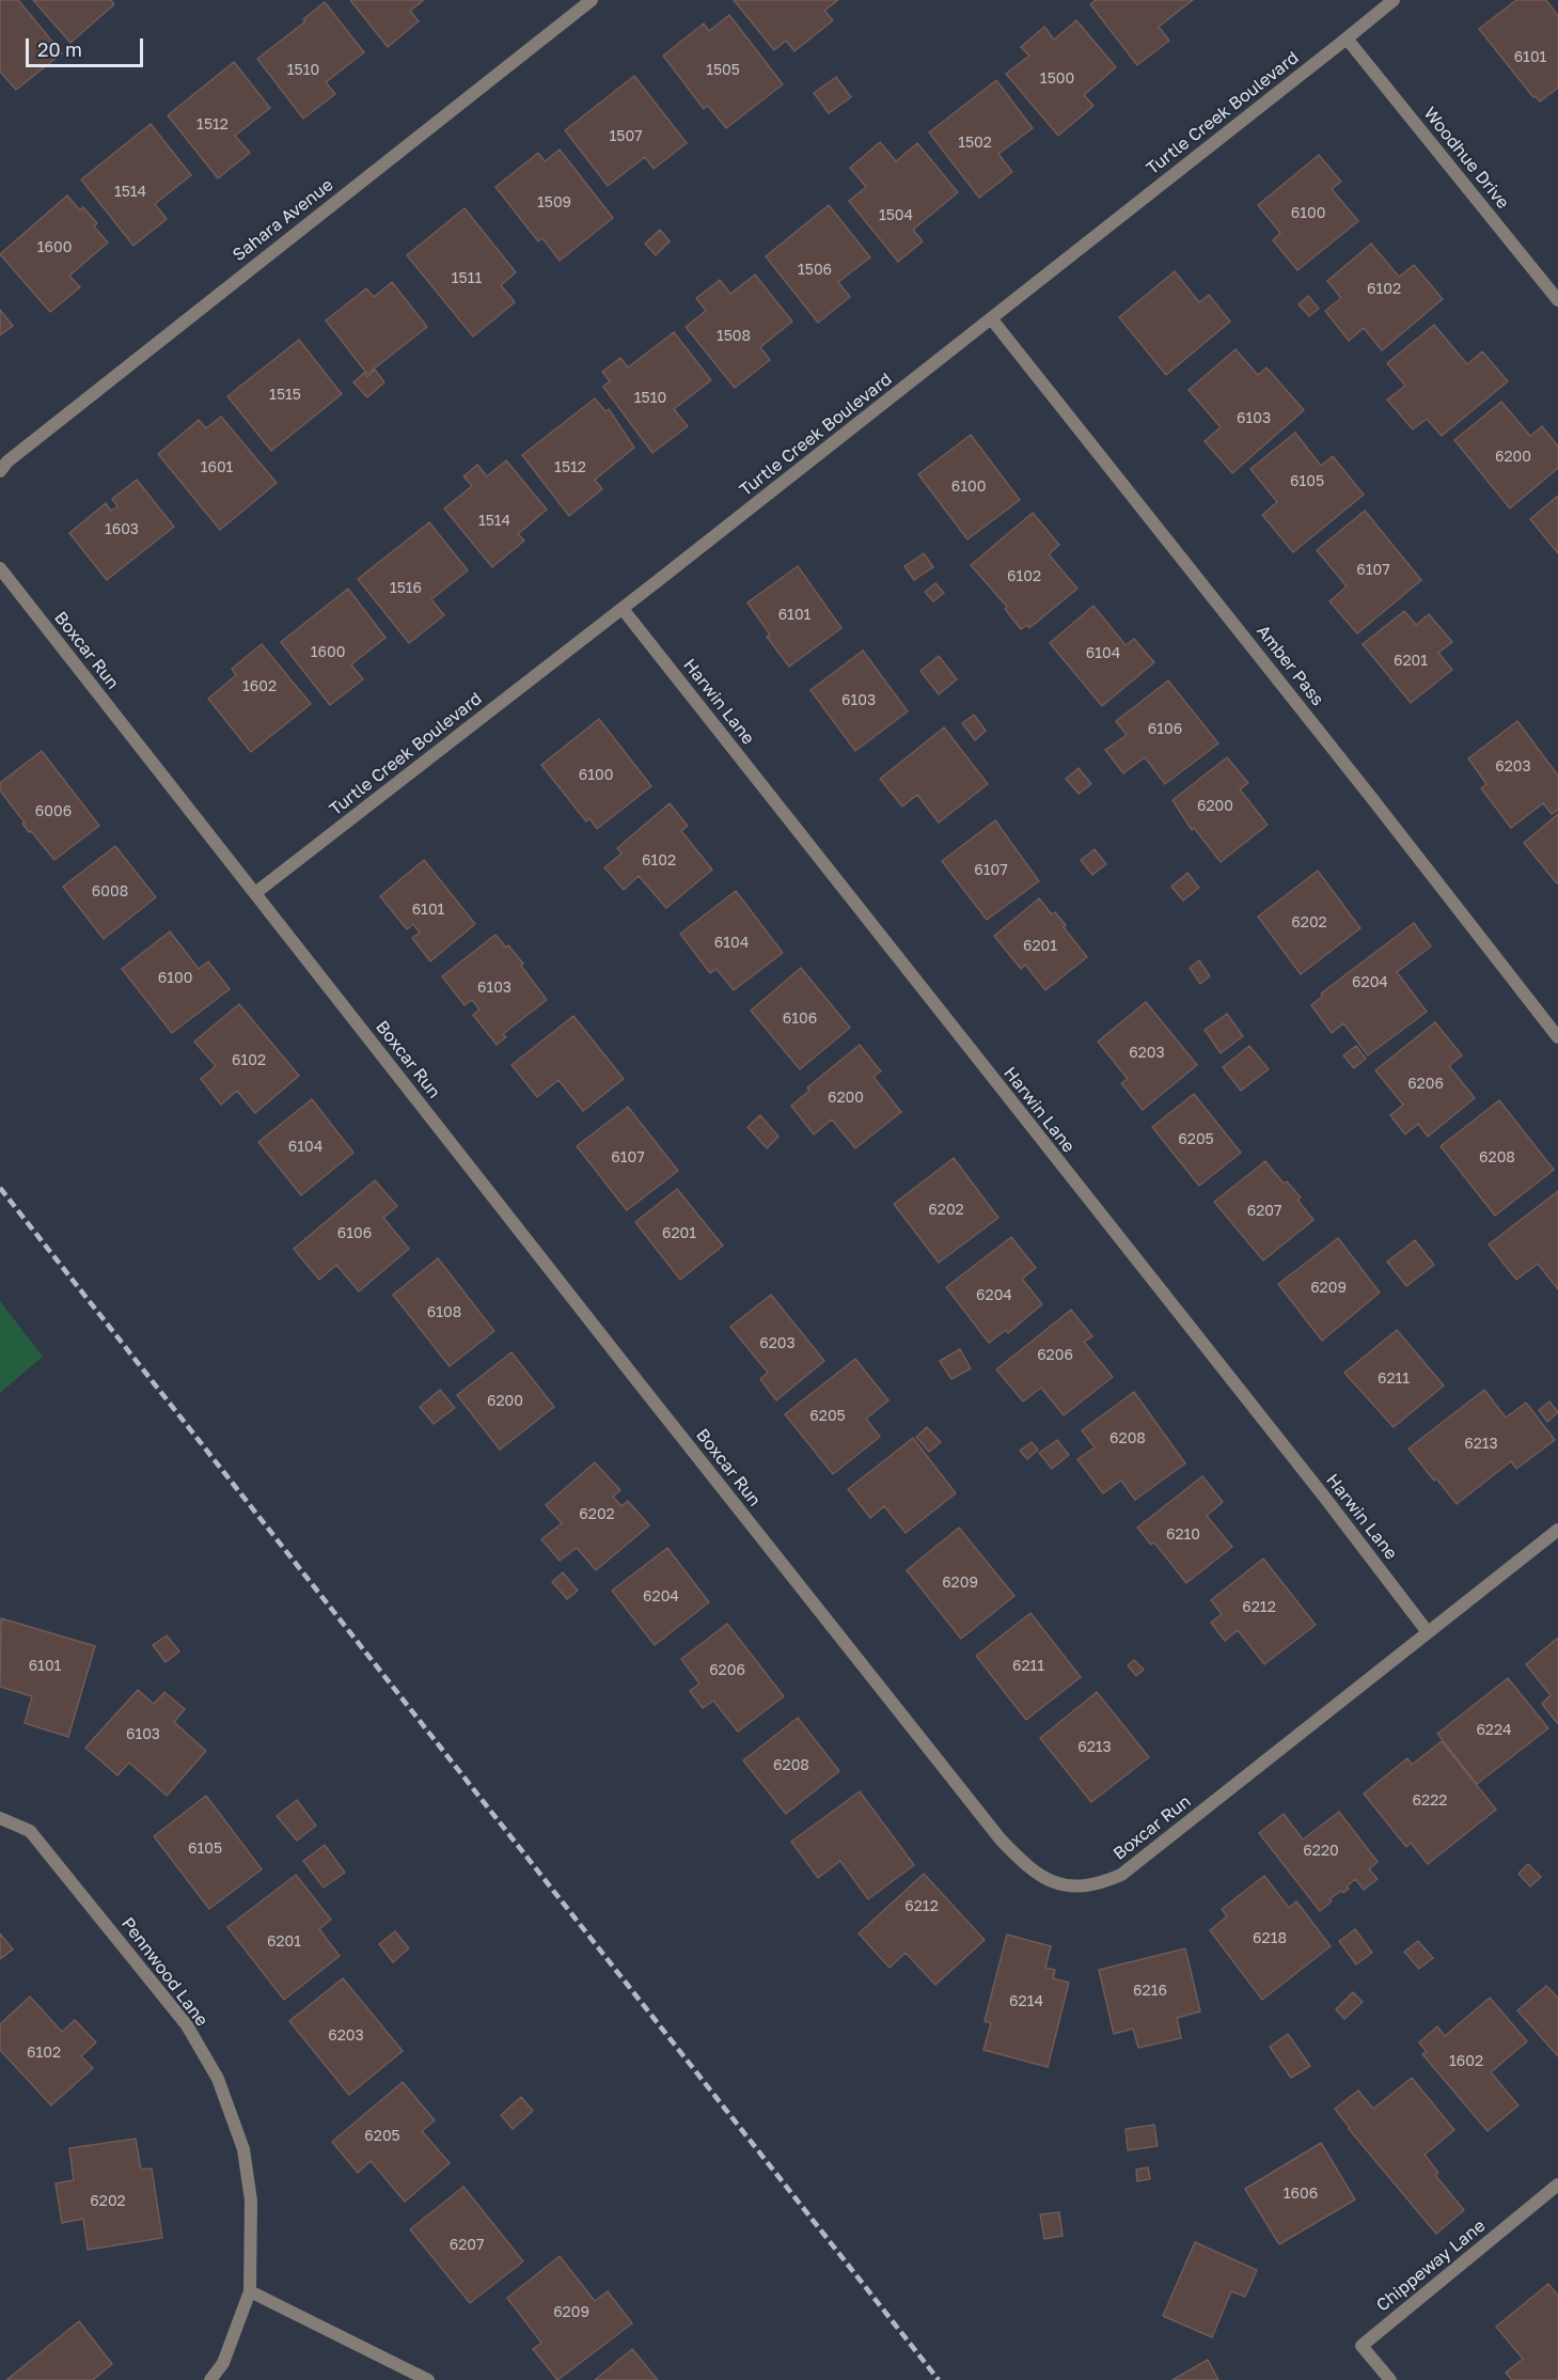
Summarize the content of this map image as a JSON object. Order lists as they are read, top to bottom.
{
  "streets": {
    "street": [
      "Turtle Creek Boulevard",
      "Woodhue Drive",
      "Sahara Avenue",
      "Boxcar Run",
      "Amber Pass",
      "Harwin Lane",
      "Pennwood Lane",
      "Chippeway Lane"
    ]
  },
  "crossings": [
    ["Turtle Creek Boulevard", "Woodhue Drive"],
    ["Turtle Creek Boulevard", "Boxcar Run"],
    ["Turtle Creek Boulevard", "Amber Pass"],
    ["Turtle Creek Boulevard", "Harwin Lane"],
    ["Boxcar Run", "Harwin Lane"]
  ],
  "house_numbers": [
    "6101",
    "1510",
    "1505",
    "1500",
    "1512",
    "1507",
    "1502",
    "1514",
    "1509",
    "6100",
    "1504",
    "1600",
    "1506",
    "1511",
    "6102",
    "1508",
    "1515",
    "1510",
    "6103",
    "6200",
    "1601",
    "1512",
    "6105",
    "6100",
    "1514",
    "1603",
    "6107",
    "6102",
    "1516",
    "6101",
    "1600",
    "6104",
    "6201",
    "1602",
    "6103",
    "6106",
    "6203",
    "6100",
    "6200",
    "6006",
    "6102",
    "6107",
    "6008",
    "6101",
    "6202",
    "6104",
    "6201",
    "6100",
    "6204",
    "6103",
    "6106",
    "6203",
    "6102",
    "6206",
    "6200",
    "6205",
    "6104",
    "6107",
    "6208",
    "6202",
    "6207",
    "6106",
    "6201",
    "6209",
    "6204",
    "6108",
    "6203",
    "6206",
    "6211",
    "6200",
    "6205",
    "6208",
    "6213",
    "6202",
    "6210",
    "6209",
    "6204",
    "6212",
    "6101",
    "6211",
    "6206",
    "6224",
    "6103",
    "6213",
    "6208",
    "6222",
    "6105",
    "6220",
    "6212",
    "6218",
    "6201",
    "6216",
    "6214",
    "6203",
    "6102",
    "1602",
    "6205",
    "1606",
    "6202",
    "6207",
    "6209"
  ],
  "scale_bar": "20 m"
}
